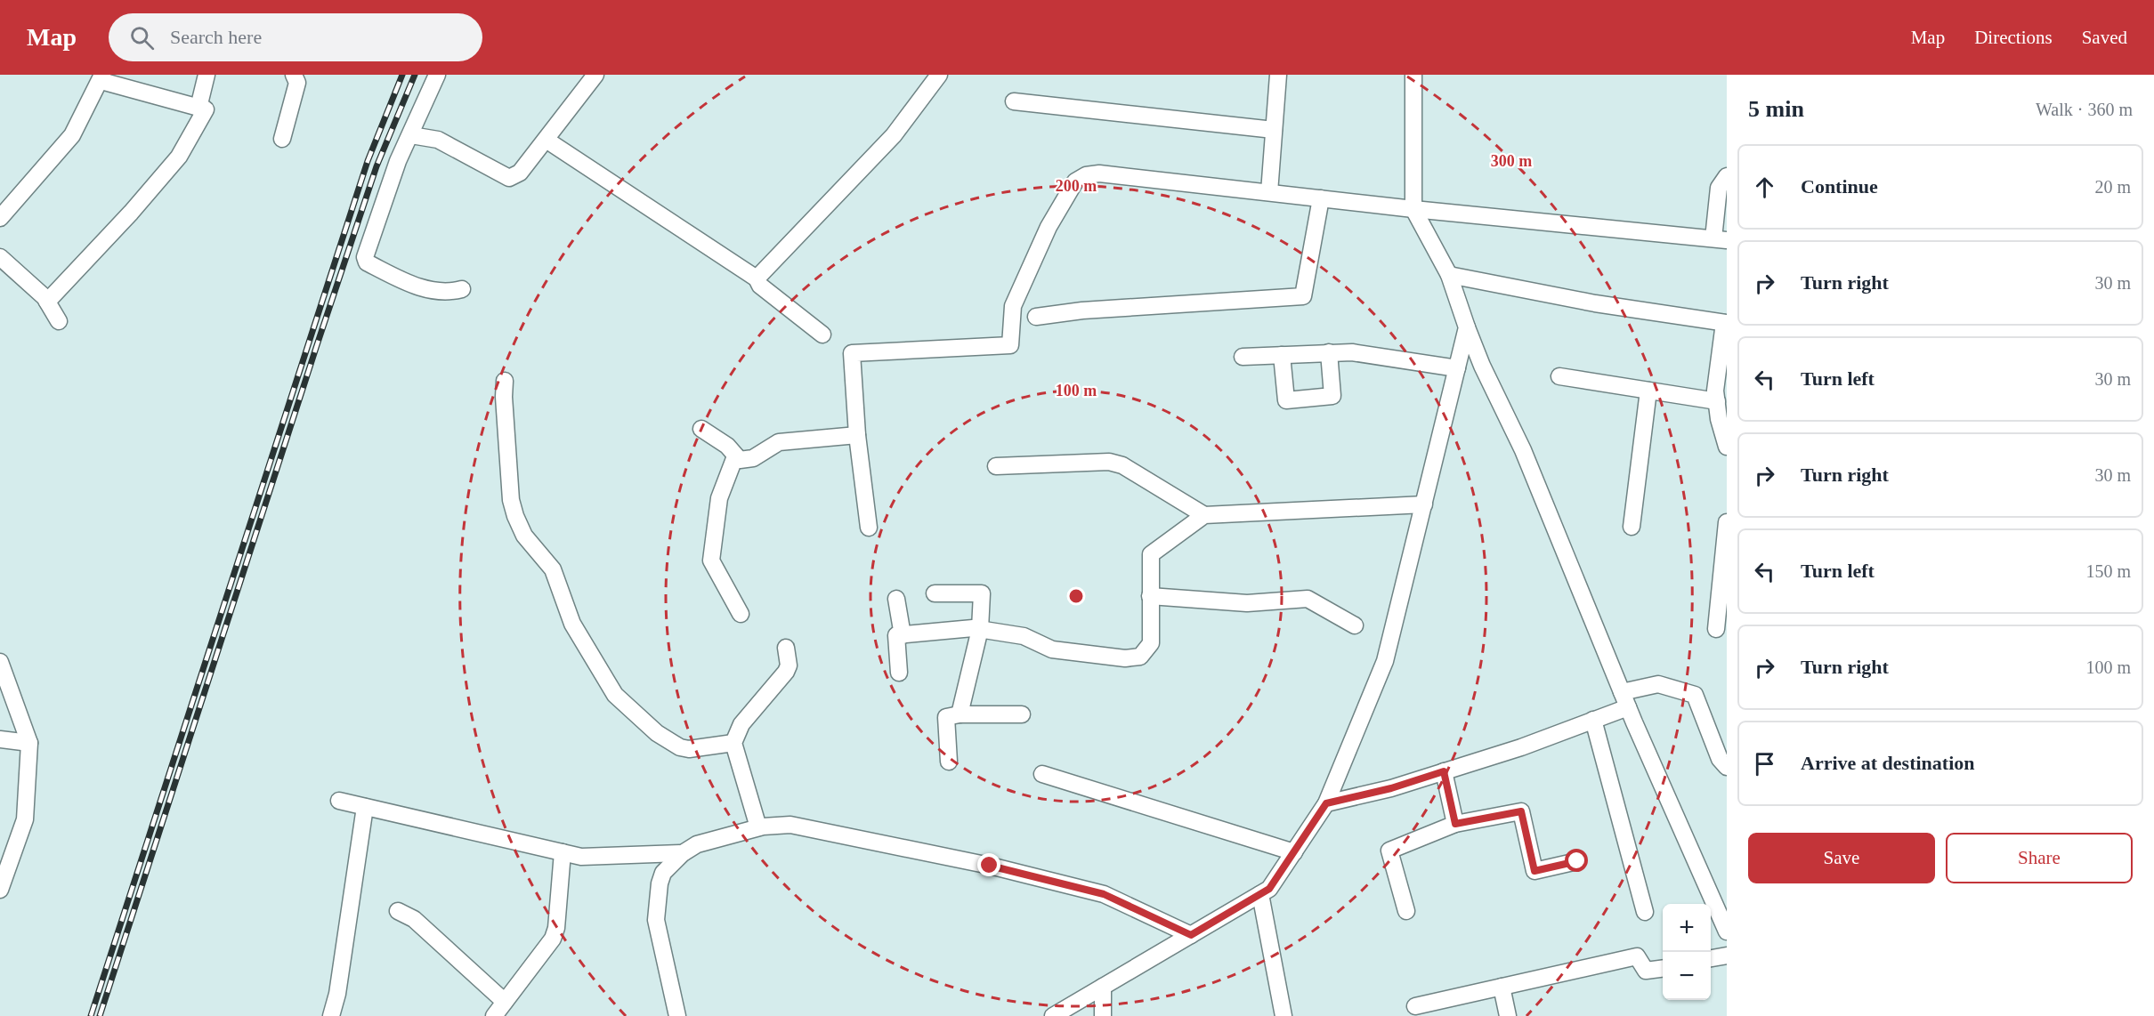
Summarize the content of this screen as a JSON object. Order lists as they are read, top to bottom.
{
  "page": {
    "header": "Map",
    "search": "Search here",
    "nav": ["Map", "Directions", "Saved"],
    "heading": ["5 min", "Walk · 360 m"],
    "list": [
      ["Continue", "20 m"],
      ["Turn right", "30 m"],
      ["Turn left", "30 m"],
      ["Turn right", "30 m"],
      ["Turn left", "150 m"],
      ["Turn right", "100 m"],
      "Arrive at destination"
    ],
    "buttons": ["Save", "Share"],
    "map_buttons": ["+", "−"]
  },
  "rings": ["300 m", "200 m", "100 m"]
}
